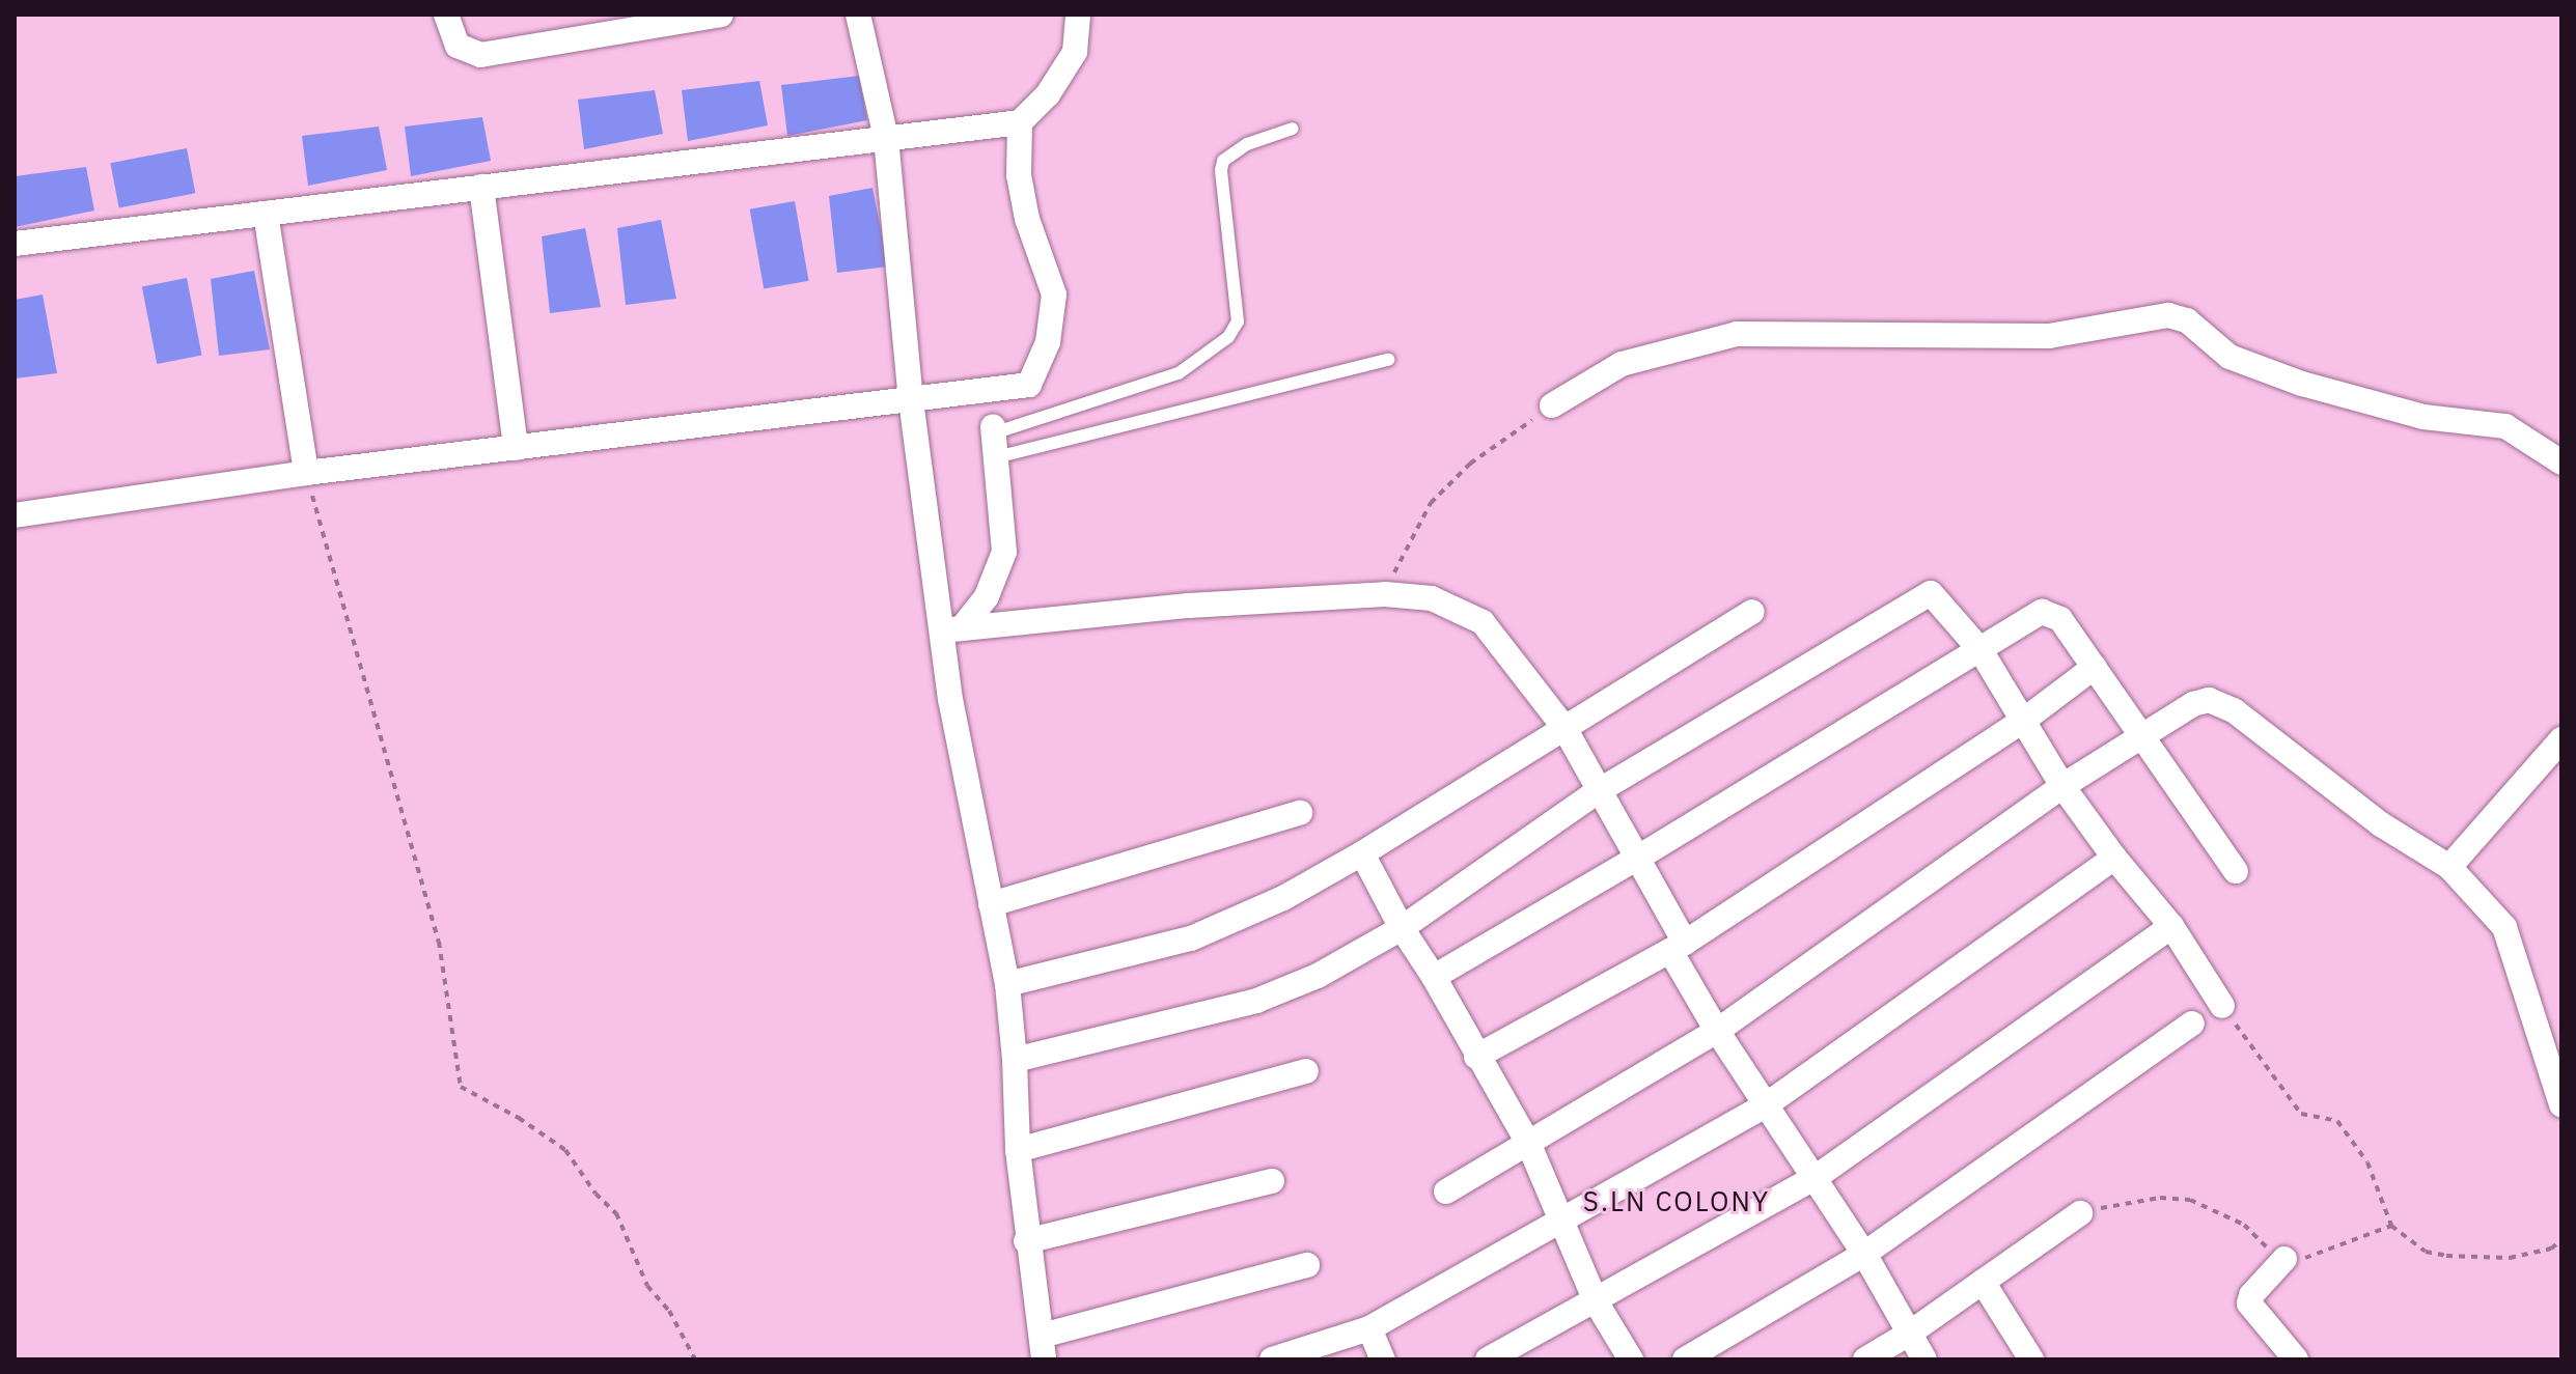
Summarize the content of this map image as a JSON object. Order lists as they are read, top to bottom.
{
  "districts": ["S.LN COLONY"]
}
